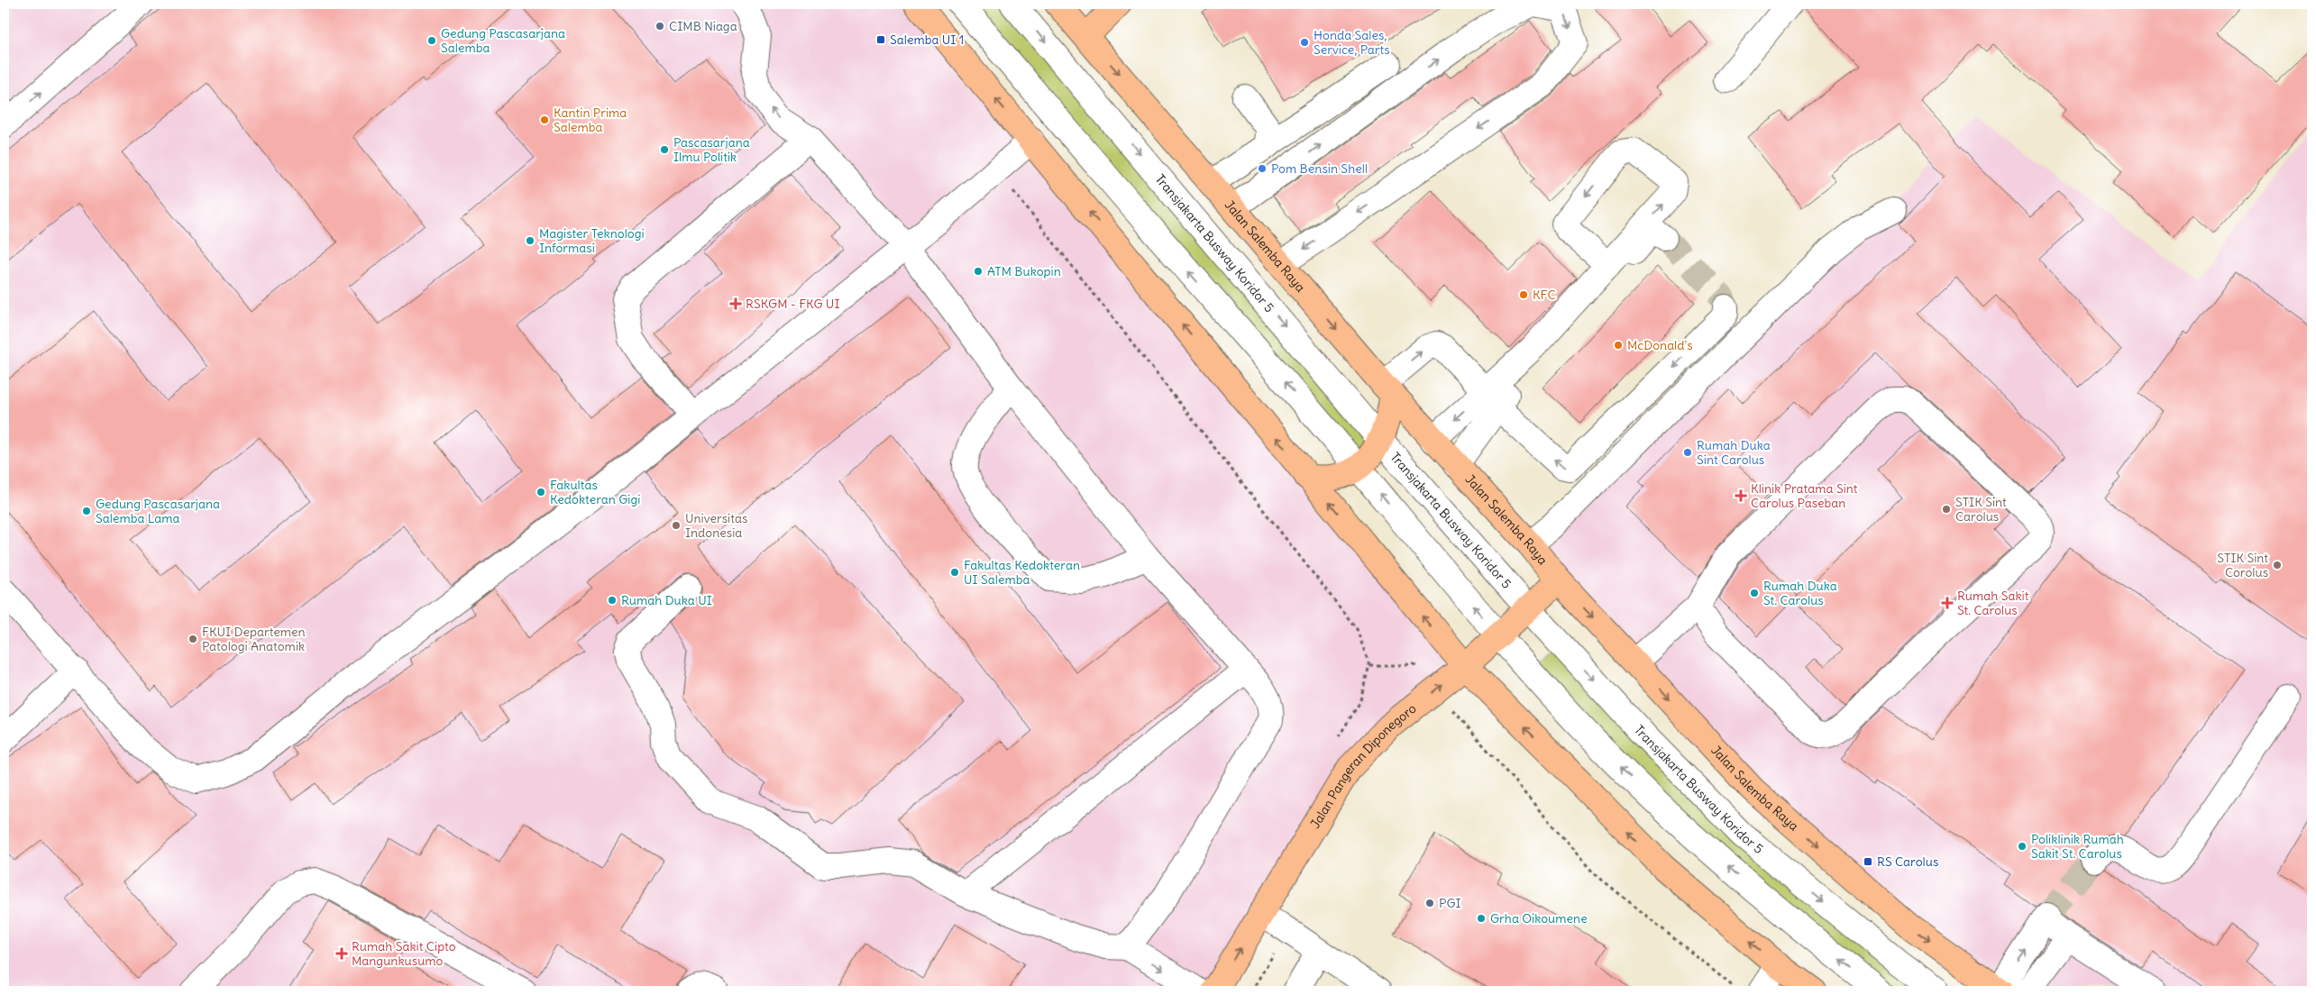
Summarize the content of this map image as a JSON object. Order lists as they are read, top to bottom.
{
  "streets": {
    "main road": ["Jalan Salemba Raya", "Jalan Pangeran Diponegoro"],
    "street": ["Transjakarta Busway Koridor 5"]
  },
  "crossings": [
    ["Transjakarta Busway Koridor 5", "Jalan Pangeran Diponegoro"],
    ["Jalan Salemba Raya", "Jalan Pangeran Diponegoro"]
  ],
  "places": {
    "other": [
      "CIMB Niaga",
      "Gedung Pascasarjana Salemba",
      "Honda Sales, Service, Parts",
      "Kantin Prima Salemba",
      "Pascasarjana Ilmu Politik",
      "Pom Bensin Shell",
      "Magister Teknologi Informasi",
      "ATM Bukopin",
      "KFC",
      "McDonald's",
      "Rumah Duka Sint Carolus",
      "Fakultas Kedokteran Gigi",
      "STIK Sint Carolus",
      "Gedung Pascasarjana Salemba Lama",
      "Universitas Indonesia",
      "STIK Sint Corolus",
      "Fakultas Kedokteran UI Salemba",
      "Rumah Duka St. Carolus",
      "Rumah Duka UI",
      "FKUI Departemen Patologi Anatomik",
      "Poliklinik Rumah Sakit St. Carolus",
      "PGI",
      "Grha Oikoumene"
    ],
    "transit": ["Salemba UI 1", "RS Carolus"],
    "health": [
      "RSKGM - FKG UI",
      "Klinik Pratama Sint Carolus Paseban",
      "Rumah Sakit St. Carolus",
      "Rumah Sakit Cipto Mangunkusumo"
    ]
  }
}
